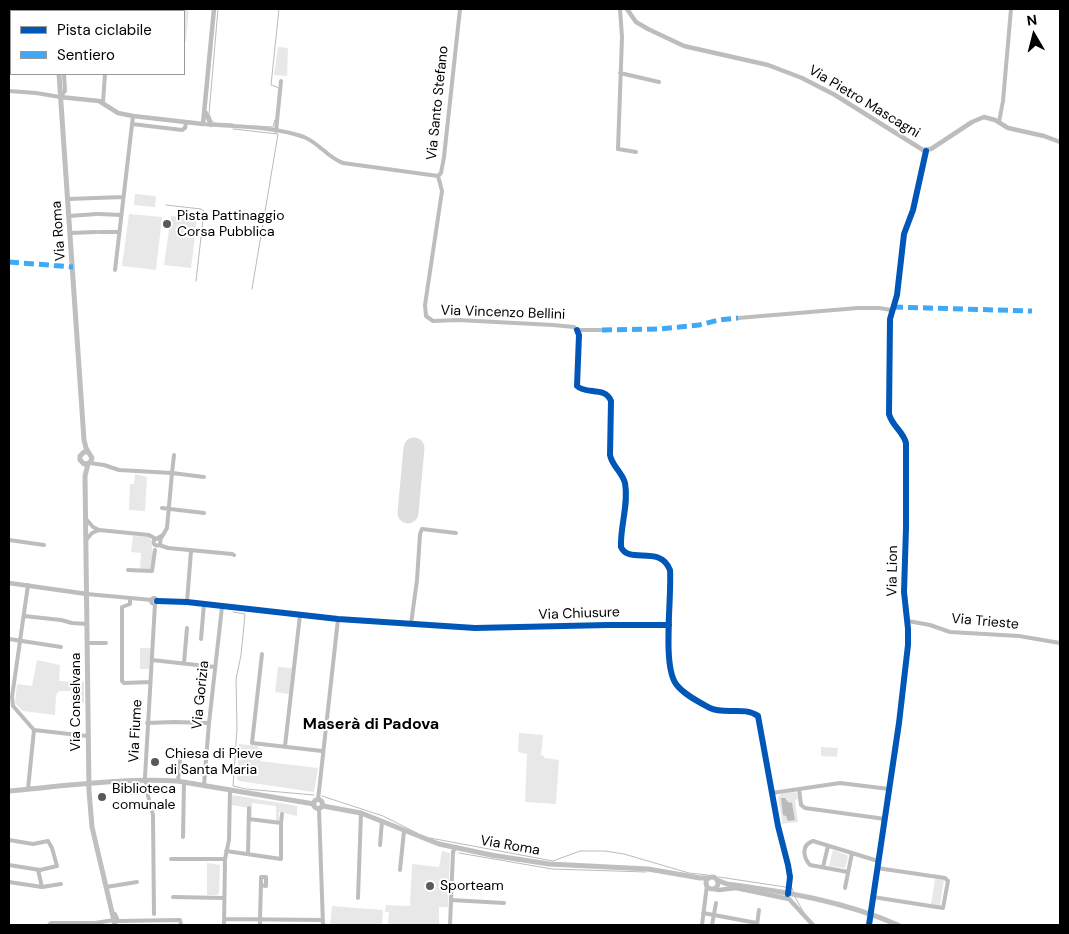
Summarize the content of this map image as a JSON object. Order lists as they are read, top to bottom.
{
  "streets": {
    "main road": ["Via Roma", "Via Conselvana"],
    "street": [
      "Via Pietro Mascagni",
      "Via Santo Stefano",
      "Via Vincenzo Bellini",
      "Via Lion",
      "Via Chiusure",
      "Via Trieste",
      "Via Gorizia",
      "Via Fiume"
    ]
  },
  "crossings": [
    ["Via Pietro Mascagni", "Via Lion"],
    ["Via Santo Stefano", "Via Roma"],
    ["Via Santo Stefano", "Via Vincenzo Bellini"],
    ["Via Lion", "Via Trieste"],
    ["Via Chiusure", "Via Gorizia"],
    ["Via Chiusure", "Via Conselvana"],
    ["Via Chiusure", "Via Fiume"]
  ],
  "districts": ["Maserà di Padova"],
  "places": [
    "Pista Pattinaggio Corsa Pubblica",
    "Chiesa di Pieve di Santa Maria",
    "Biblioteca comunale",
    "Sporteam"
  ],
  "legend": ["Pista ciclabile", "Sentiero"],
  "north": "top"
}
